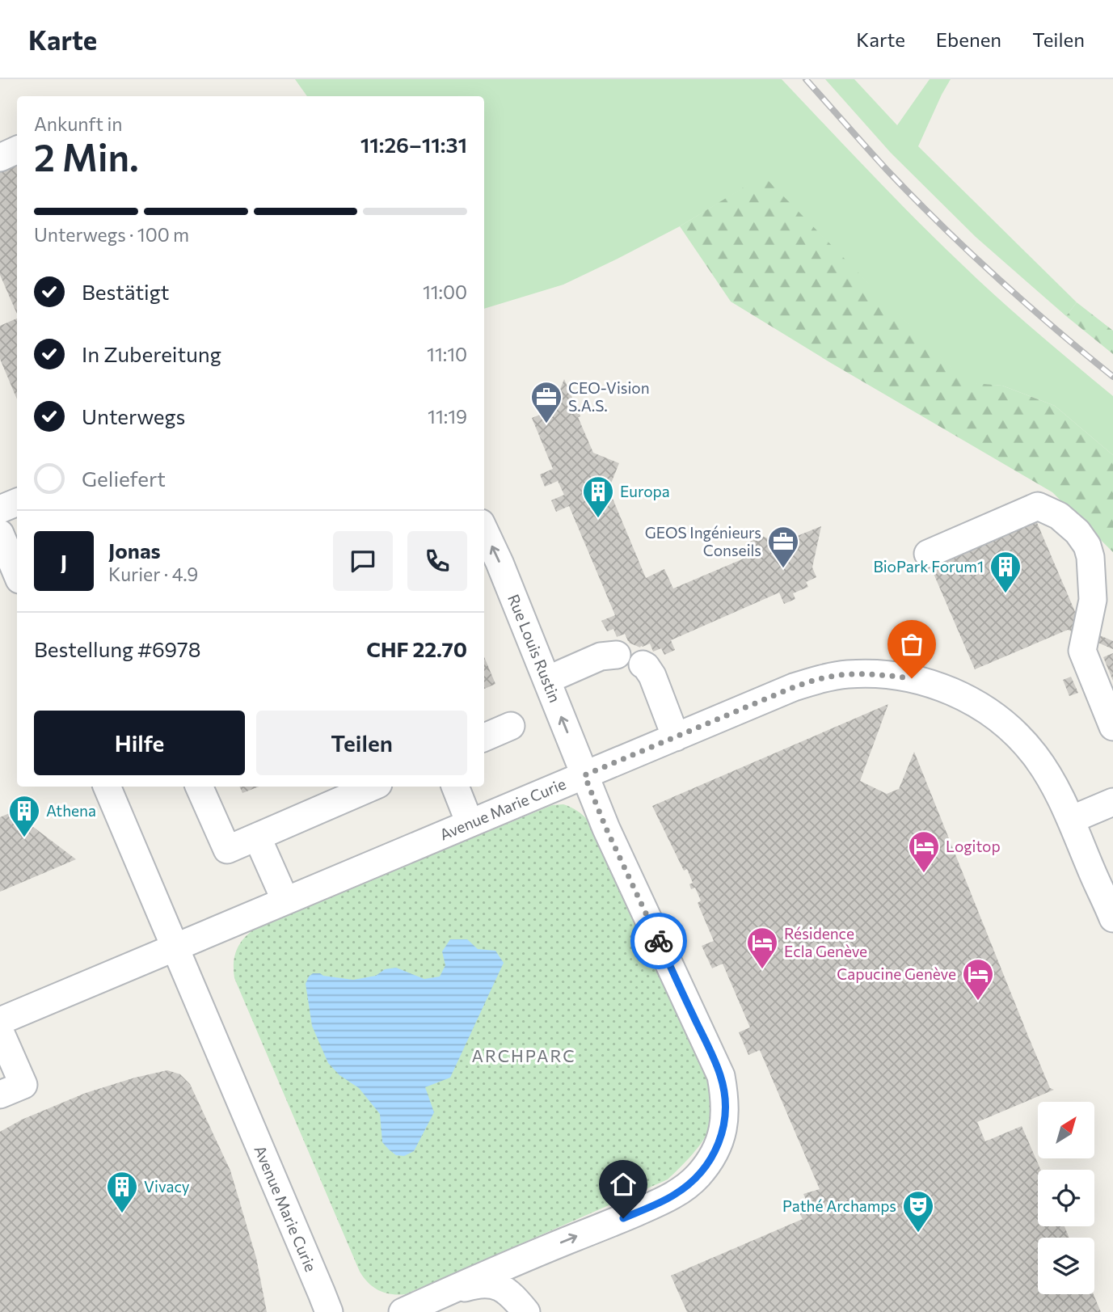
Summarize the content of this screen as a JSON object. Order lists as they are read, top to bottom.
{
  "streets": {
    "street": ["Rue Louis Rustin", "Avenue Marie Curie"]
  },
  "crossings": [
    ["Rue Louis Rustin", "Avenue Marie Curie"]
  ],
  "districts": ["ARCHPARC"],
  "places": {
    "office": ["CEO-Vision S.A.S.", "GEOS Ingénieurs Conseils"],
    "building": [
      "Europa",
      "BioPark Forum1",
      "Athena",
      "Vivacy"
    ],
    "hotel": ["Logitop", "Résidence Ecla Genève", "Capucine Genève"],
    "theatre": ["Pathé Archamps"]
  },
  "north": "top right",
  "page": {
    "header": "Karte",
    "nav": ["Karte", "Ebenen", "Teilen"],
    "heading": ["2 Min.", "Ankunft in", "11:26–11:31"],
    "panel": [
      "Jonas",
      "Kurier · 4.9",
      "Bestellung #6978",
      "CHF 22.70"
    ],
    "bar": "Unterwegs · 100 m",
    "list": [
      ["Bestätigt", "11:00"],
      ["In Zubereitung", "11:10"],
      ["Unterwegs", "11:19"],
      "Geliefert"
    ],
    "round": "J",
    "buttons": ["Hilfe", "Teilen"]
  }
}
